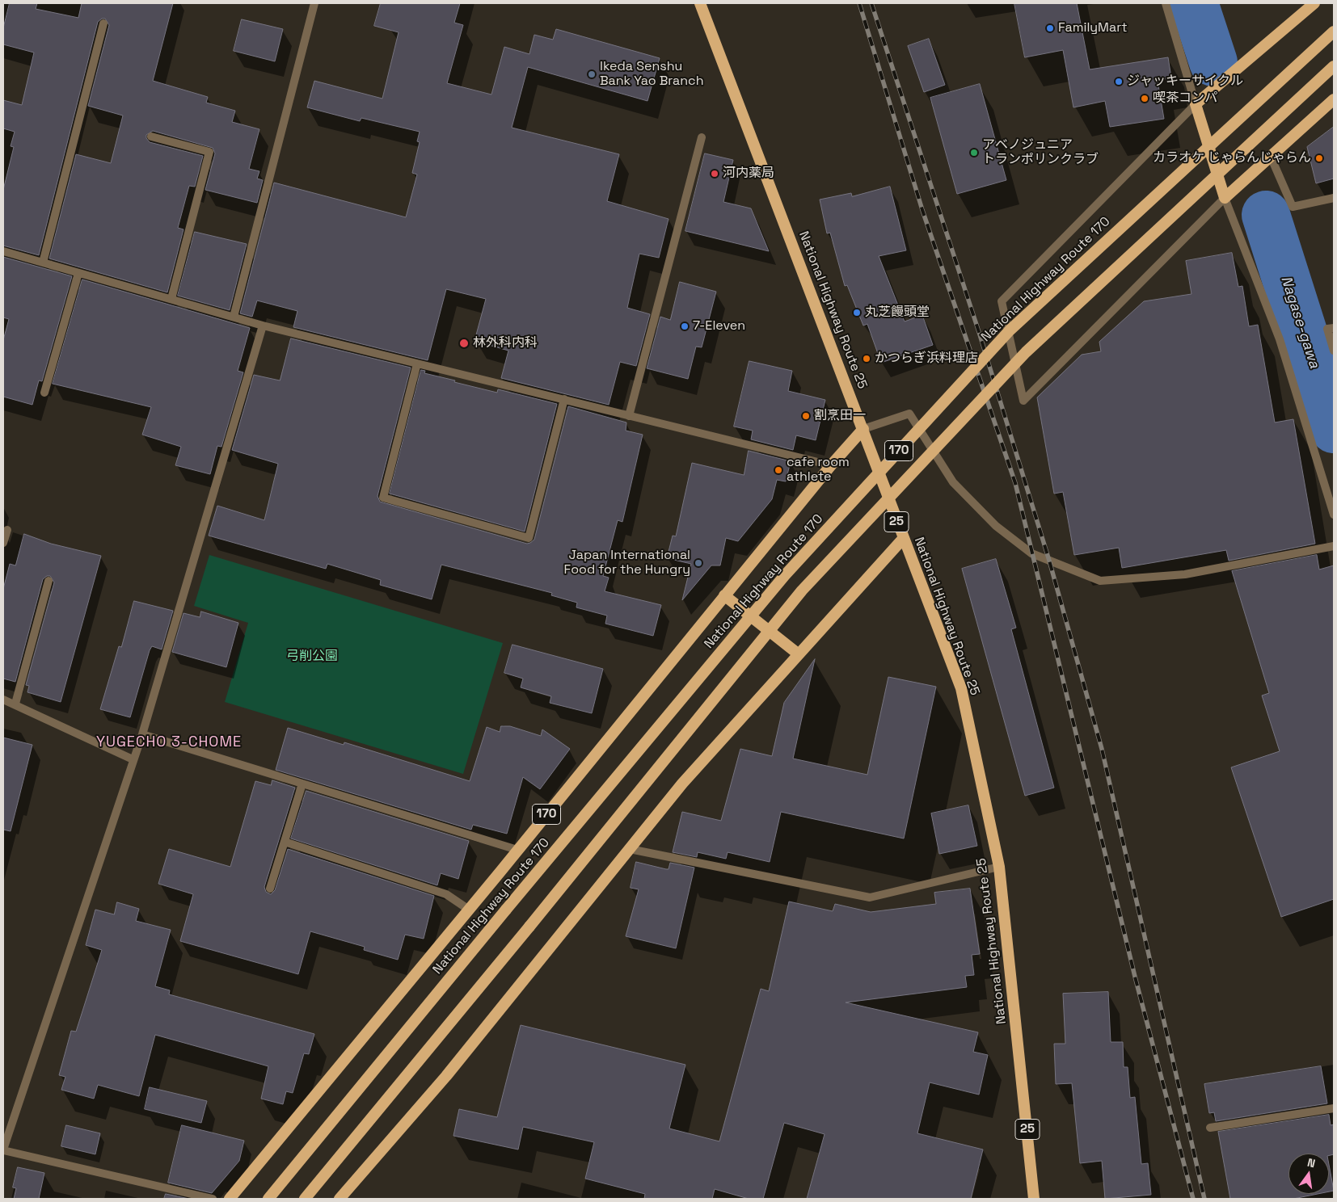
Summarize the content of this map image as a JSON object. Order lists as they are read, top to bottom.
{
  "streets": {
    "highway": [
      "National Highway Route 170",
      "National Highway Route 25",
      "170",
      "25"
    ]
  },
  "crossings": [
    ["National Highway Route 25", "170"]
  ],
  "districts": ["YUGECHO 3-CHOME"],
  "water": ["Nagase-gawa"],
  "parks": ["弓削公園"],
  "places": [
    "FamilyMart",
    "Ikeda Senshu Bank Yao Branch",
    "ジャッキーサイクル",
    "喫茶コンパ",
    "アベノジュニア トランポリンクラブ",
    "カラオケ じゃらんじゃらん",
    "河内薬局",
    "丸芝饅頭堂",
    "7-Eleven",
    "林外科内科",
    "かつらぎ浜料理店",
    "割烹田一",
    "cafe room athlete",
    "Japan International Food for the Hungry"
  ],
  "north": "top"
}
